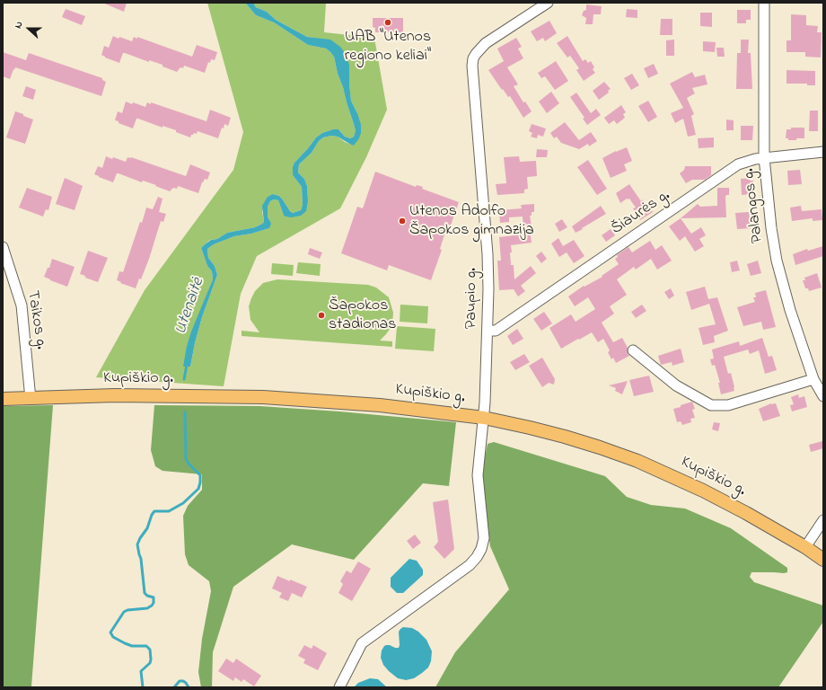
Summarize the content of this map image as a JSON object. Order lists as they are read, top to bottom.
{
  "streets": {
    "main road": ["Kupiškio g."],
    "street": [
      "Palangos g.",
      "Šiaurės g.",
      "Paupio g.",
      "Taikos g."
    ]
  },
  "crossings": [
    ["Palangos g.", "Šiaurės g."],
    ["Šiaurės g.", "Paupio g."],
    ["Paupio g.", "Kupiškio g."],
    ["Taikos g.", "Kupiškio g."]
  ],
  "water": ["Utenaitė"],
  "places": ["UAB \"Utenos regiono keliai\"", "Utenos Adolfo Šapokos gimnazija", "Šapokos stadionas"],
  "north": "left"
}
